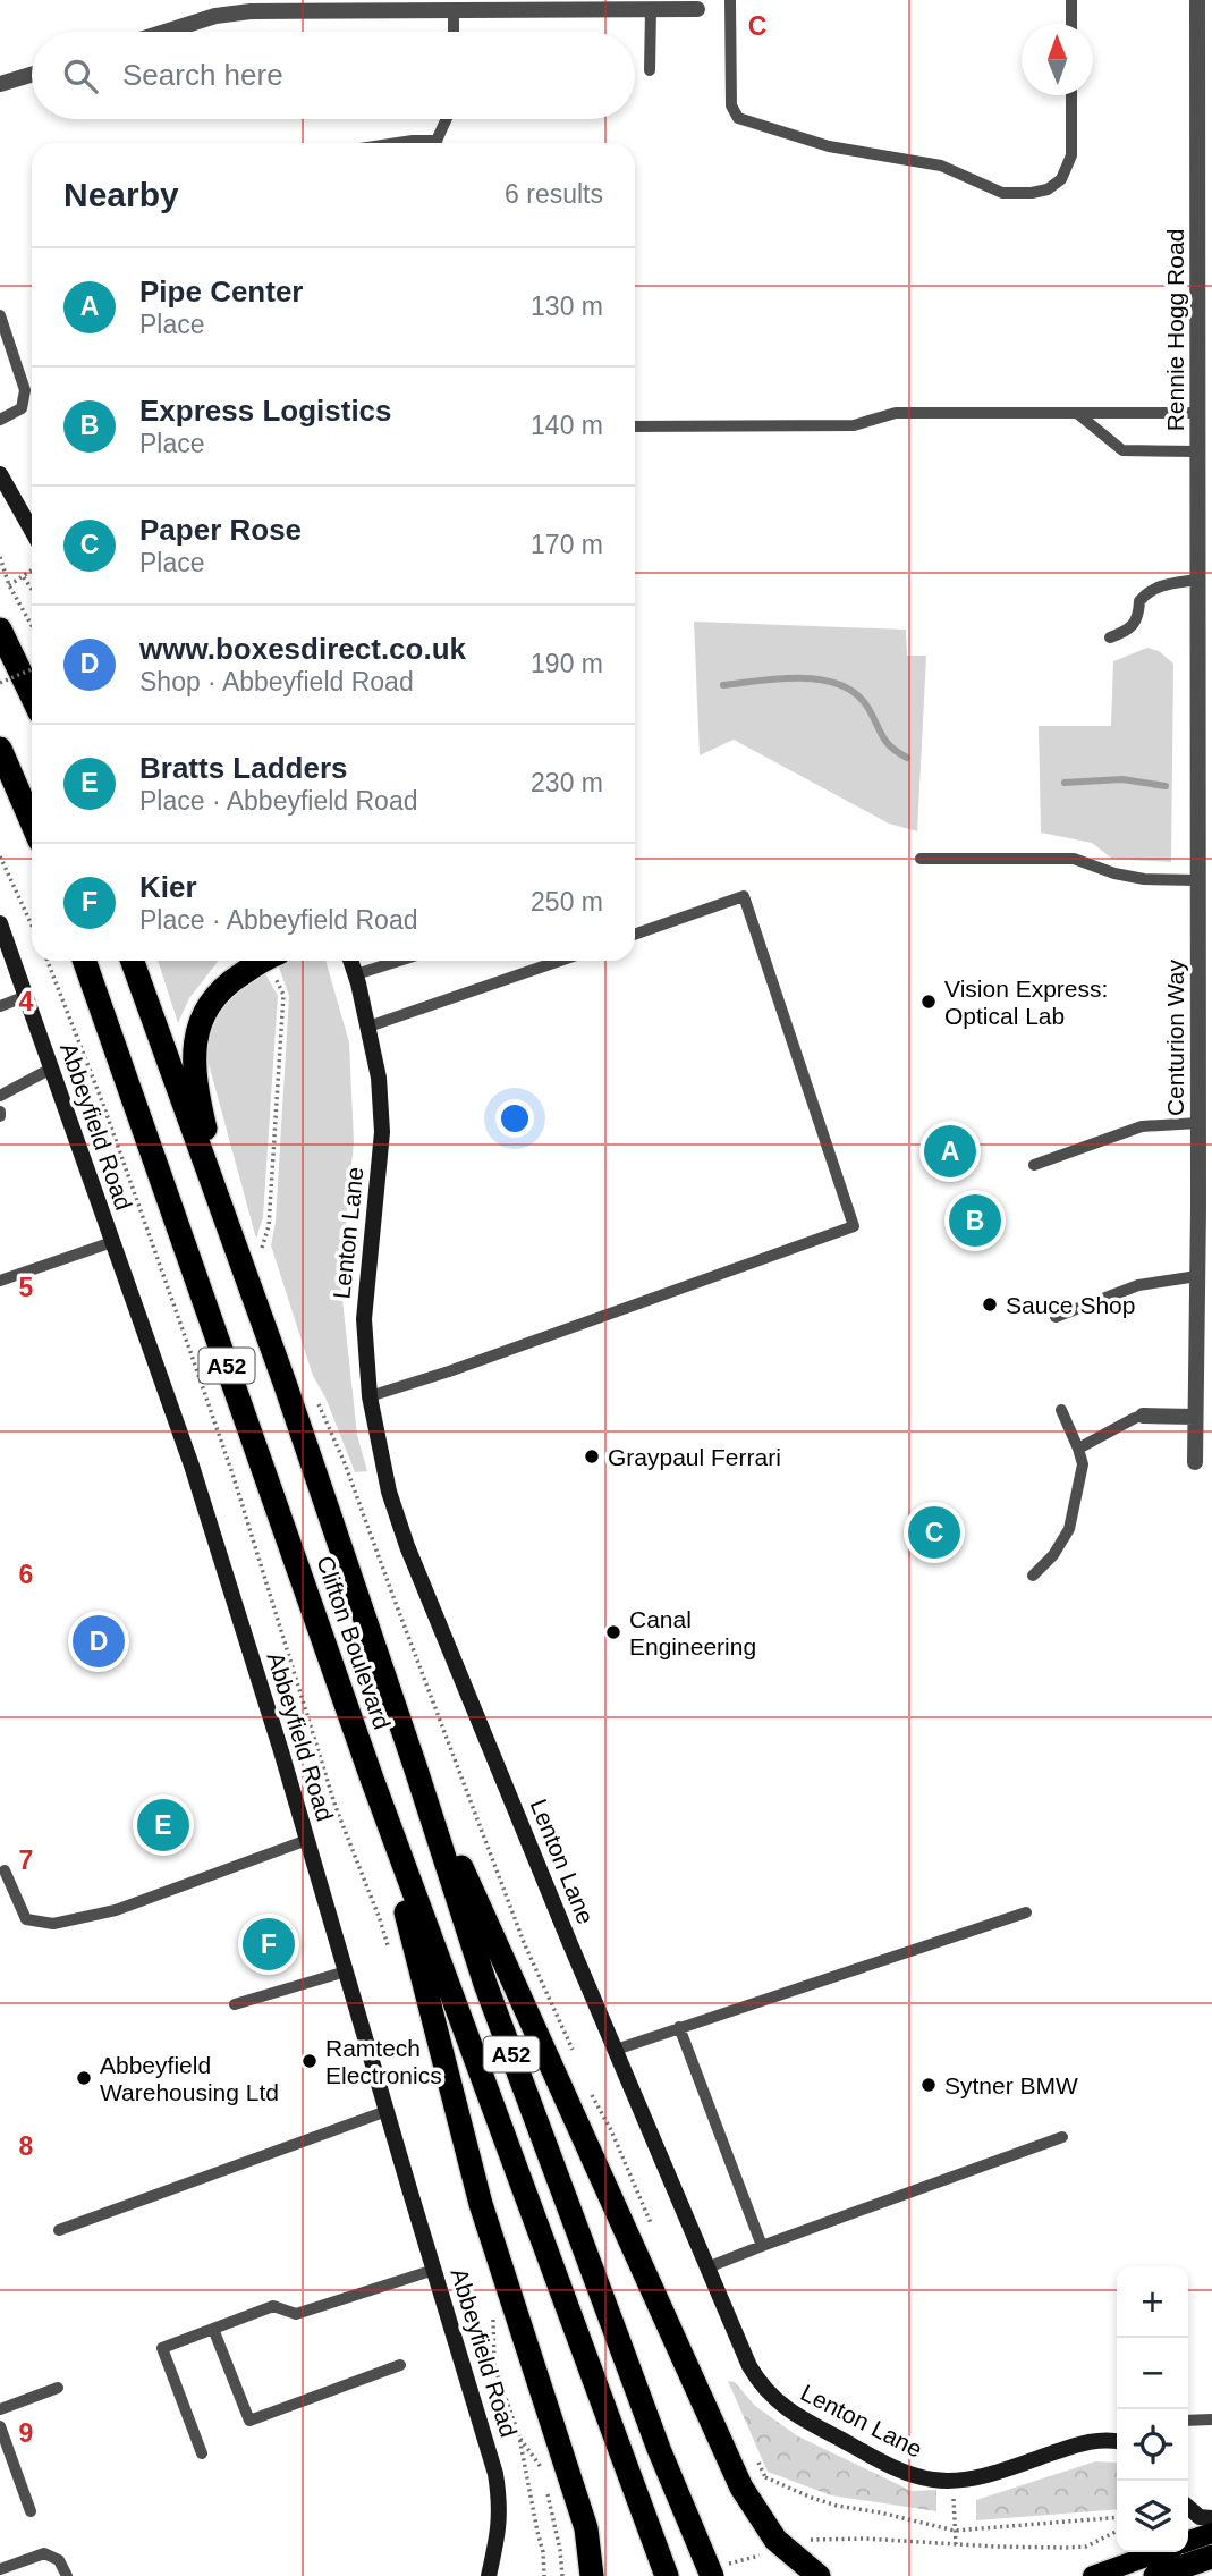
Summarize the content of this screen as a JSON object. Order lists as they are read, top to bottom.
{
  "streets": {
    "highway": ["A52", "Clifton Boulevard"],
    "street": [
      "Rennie Hogg Road",
      "Centurion Way",
      "Abbeyfield Road",
      "Lenton Lane"
    ]
  },
  "crossings": [
    ["Rennie Hogg Road", "Centurion Way"]
  ],
  "places": [
    "Vision Express: Optical Lab",
    "Sauce Shop",
    "Graypaul Ferrari",
    "Canal Engineering",
    "Ramtech Electronics",
    "Abbeyfield Warehousing Ltd",
    "Sytner BMW"
  ],
  "north": "top",
  "page": {
    "search": "Search here",
    "heading": ["Nearby", "6 results"],
    "list": [
      {
        "mark": "A",
        "name": "Pipe Center",
        "note": "Place",
        "value": "130 m"
      },
      {
        "mark": "B",
        "name": "Express Logistics",
        "note": "Place",
        "value": "140 m"
      },
      {
        "mark": "C",
        "name": "Paper Rose",
        "note": "Place",
        "value": "170 m"
      },
      {
        "mark": "D",
        "name": "www.boxesdirect.co.uk",
        "note": "Shop · Abbeyfield Road",
        "value": "190 m"
      },
      {
        "mark": "E",
        "name": "Bratts Ladders",
        "note": "Place · Abbeyfield Road",
        "value": "230 m"
      },
      {
        "mark": "F",
        "name": "Kier",
        "note": "Place · Abbeyfield Road",
        "value": "250 m"
      }
    ],
    "pins": [
      "A",
      "B",
      "C",
      "D",
      "E",
      "F"
    ],
    "map_buttons": ["+", "−"]
  },
  "grid": {
    "columns": ["C"],
    "rows": [
      "4",
      "5",
      "6",
      "7",
      "8",
      "9"
    ]
  }
}
